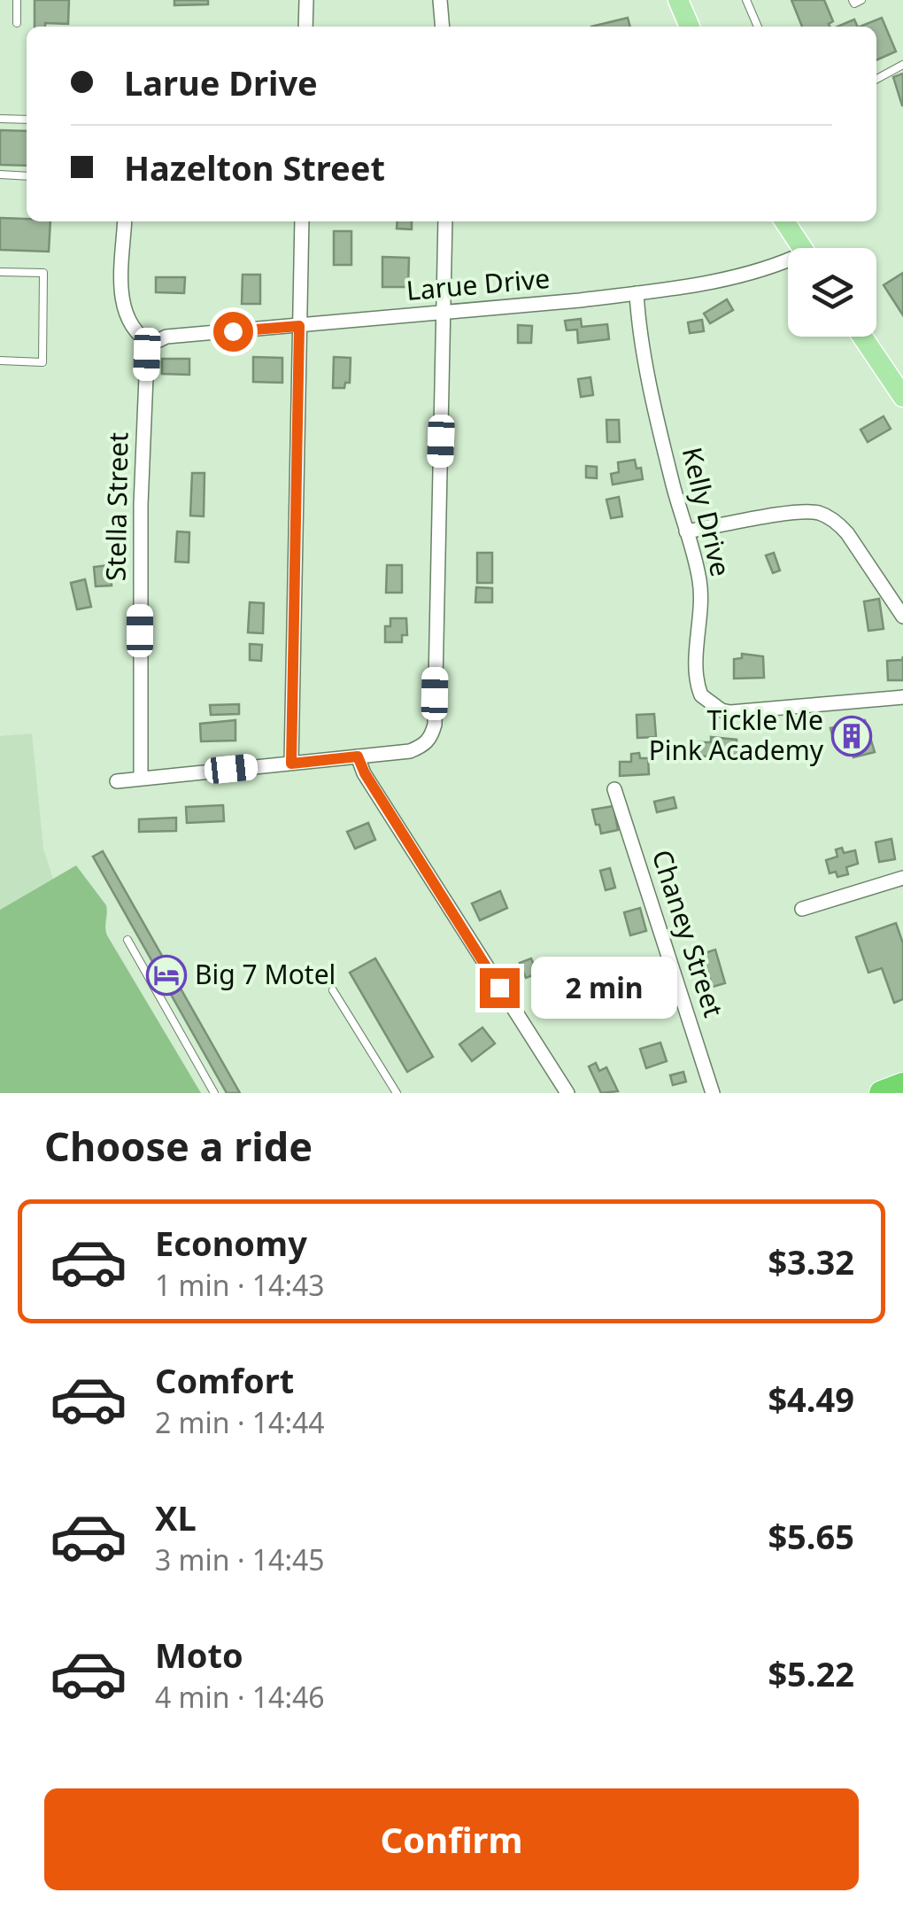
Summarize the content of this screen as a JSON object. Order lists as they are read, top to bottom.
{
  "streets": {
    "street": [
      "Larue Drive",
      "Stella Street",
      "Kelly Drive",
      "Chaney Street"
    ]
  },
  "crossings": [
    ["Larue Drive", "Stella Street"],
    ["Larue Drive", "Kelly Drive"]
  ],
  "places": {
    "building": ["Tickle Me Pink Academy"],
    "hotel": ["Big 7 Motel"]
  },
  "page": {
    "banner": ["Larue Drive", "Hazelton Street"],
    "bubble": "2 min",
    "heading": "Choose a ride",
    "list": [
      {
        "name": "Economy",
        "note": "1 min · 14:43",
        "value": "$3.32"
      },
      {
        "name": "Comfort",
        "note": "2 min · 14:44",
        "value": "$4.49"
      },
      {
        "name": "XL",
        "note": "3 min · 14:45",
        "value": "$5.65"
      },
      {
        "name": "Moto",
        "note": "4 min · 14:46",
        "value": "$5.22"
      }
    ],
    "buttons": "Confirm"
  }
}
